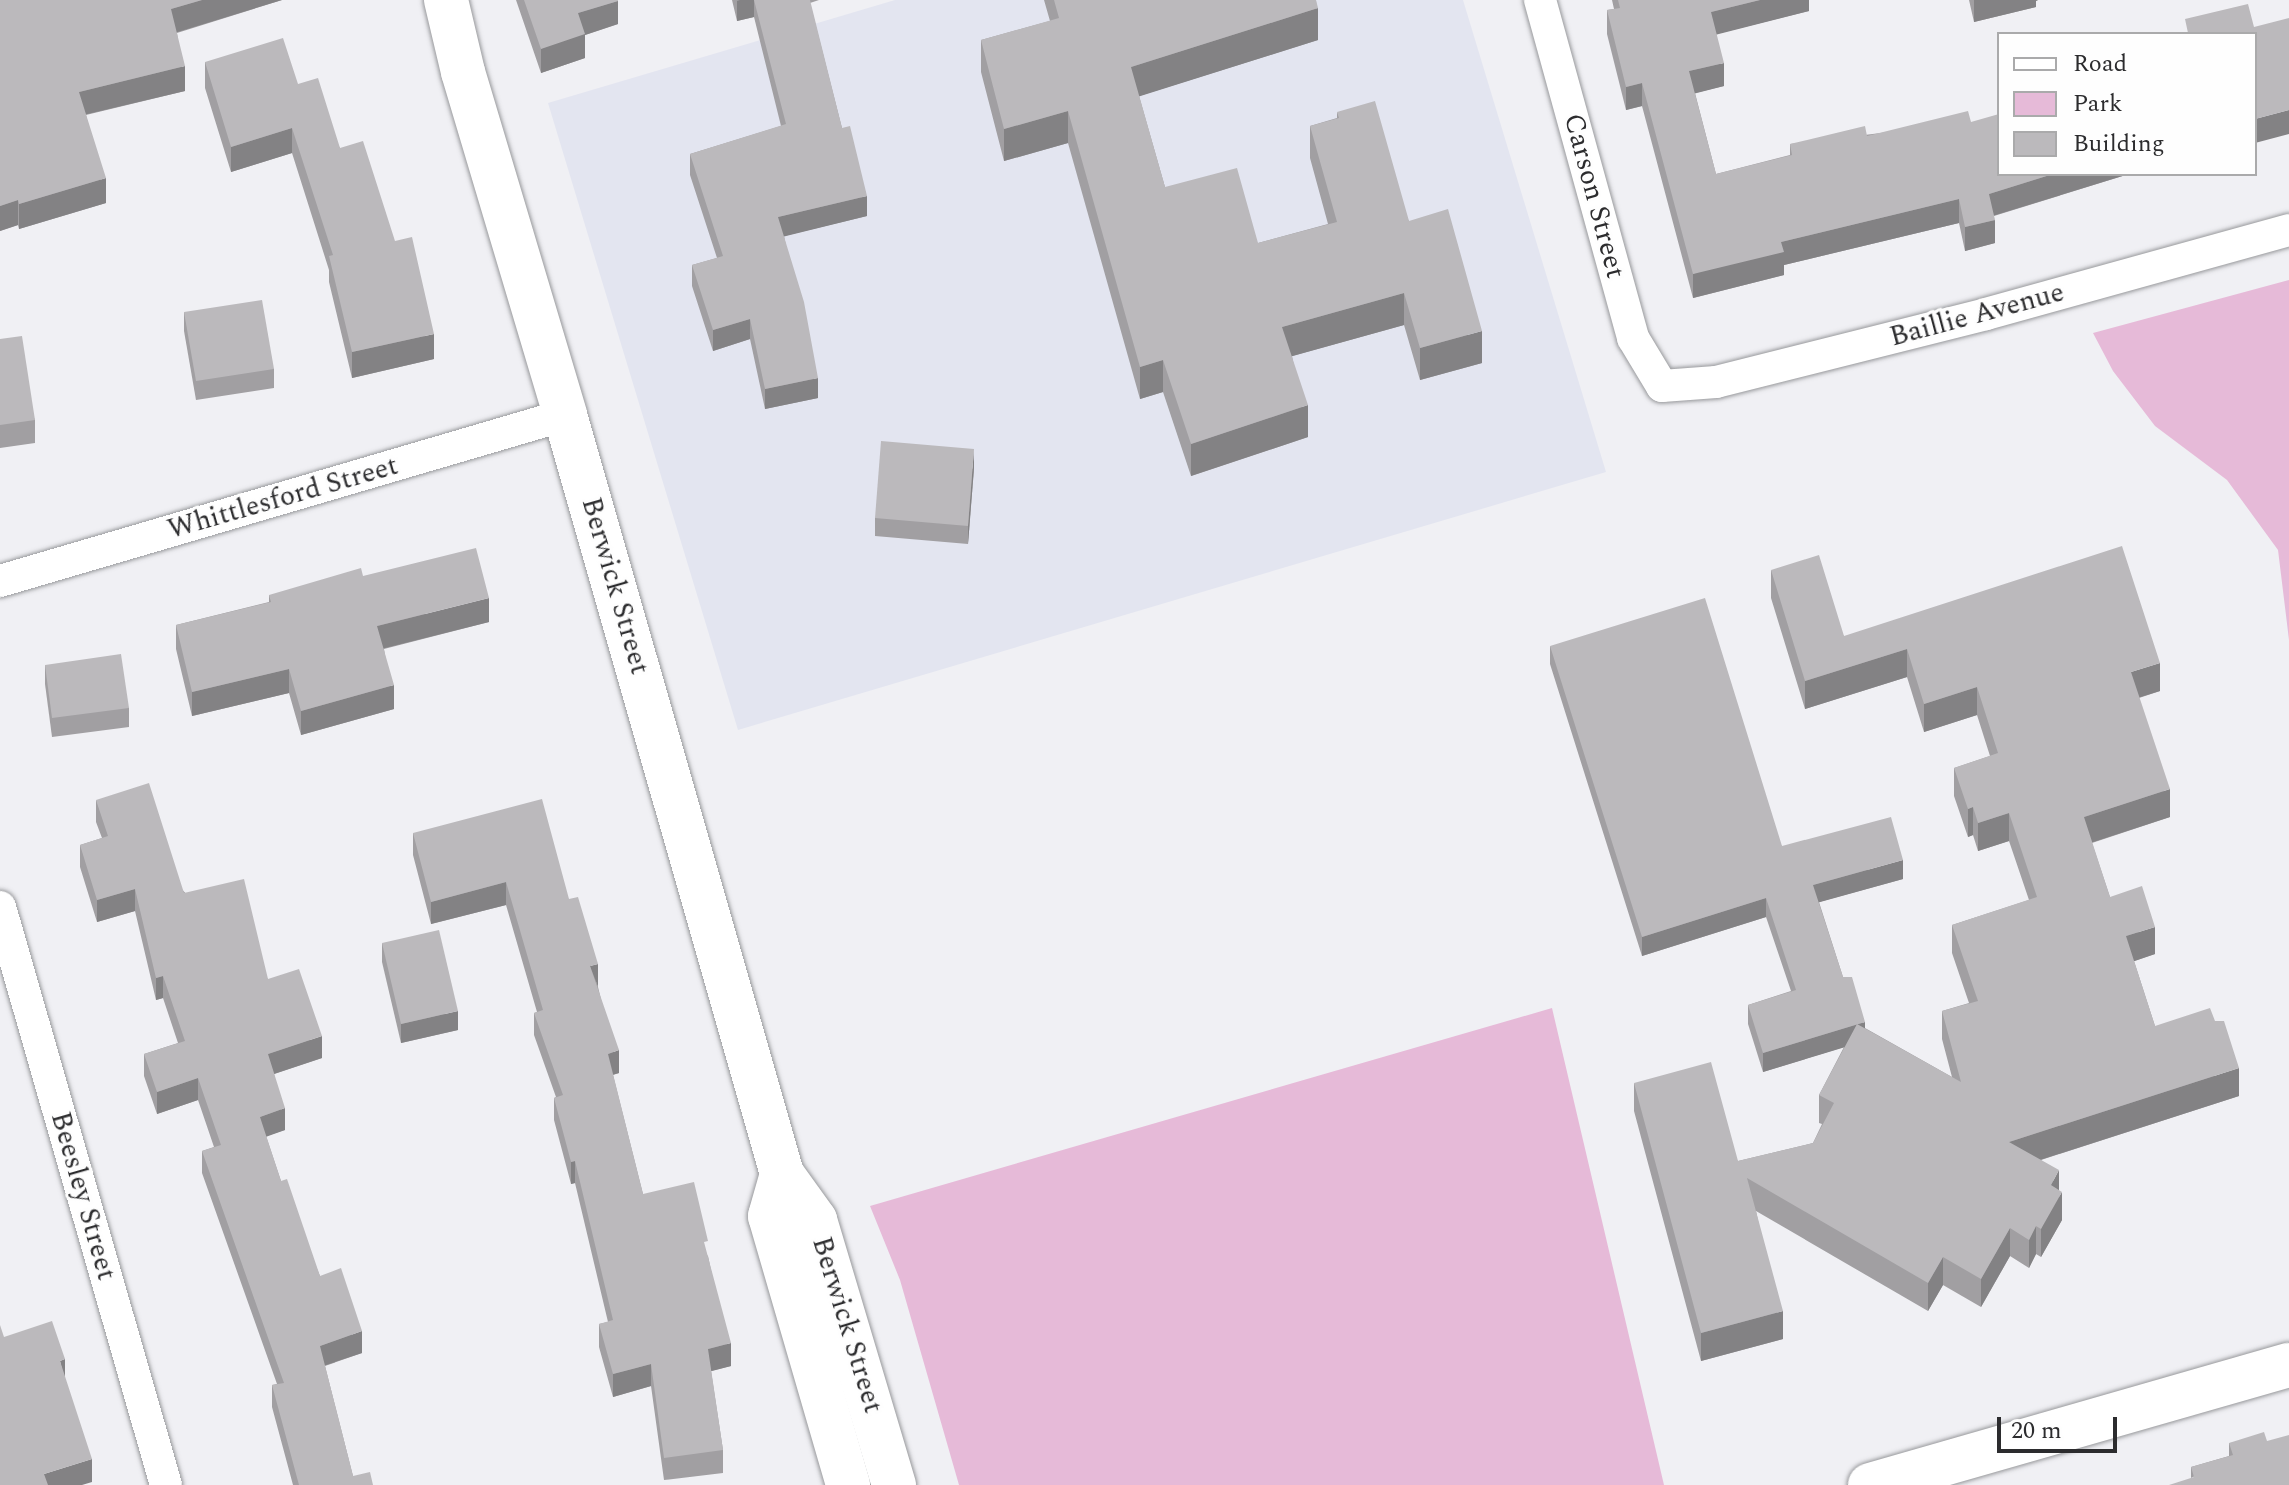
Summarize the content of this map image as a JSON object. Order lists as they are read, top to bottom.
{
  "streets": {
    "main road": ["Berwick Street"],
    "street": [
      "Carson Street",
      "Baillie Avenue",
      "Whittlesford Street",
      "Beesley Street"
    ]
  },
  "crossings": [
    ["Carson Street", "Baillie Avenue"],
    ["Whittlesford Street", "Berwick Street"]
  ],
  "legend": ["Road", "Park", "Building"],
  "scale_bar": "20 m"
}
